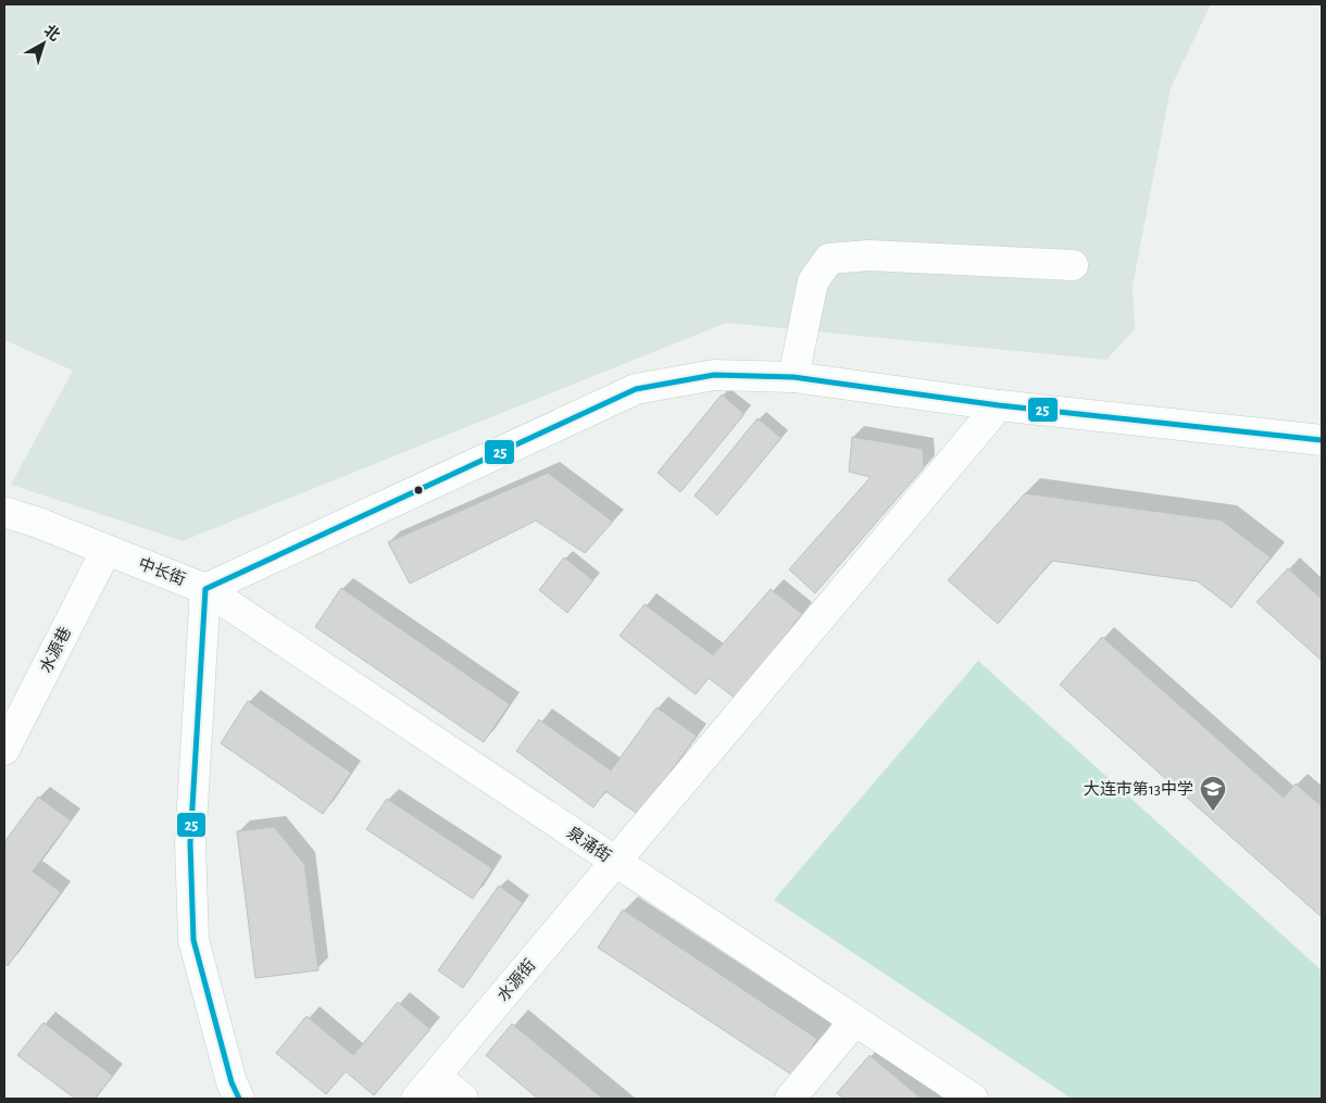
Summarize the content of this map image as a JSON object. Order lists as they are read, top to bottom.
{
  "streets": {
    "street": [
      "中长街",
      "水源巷",
      "泉涌街",
      "水源街"
    ]
  },
  "crossings": [
    ["中长街", "水源巷"],
    ["中长街", "泉涌街"],
    ["中长街", "水源街"],
    ["泉涌街", "水源街"]
  ],
  "places": {
    "school or university": ["大连市第13中学"]
  },
  "lines": ["transit line 25"],
  "north": "top right"
}
